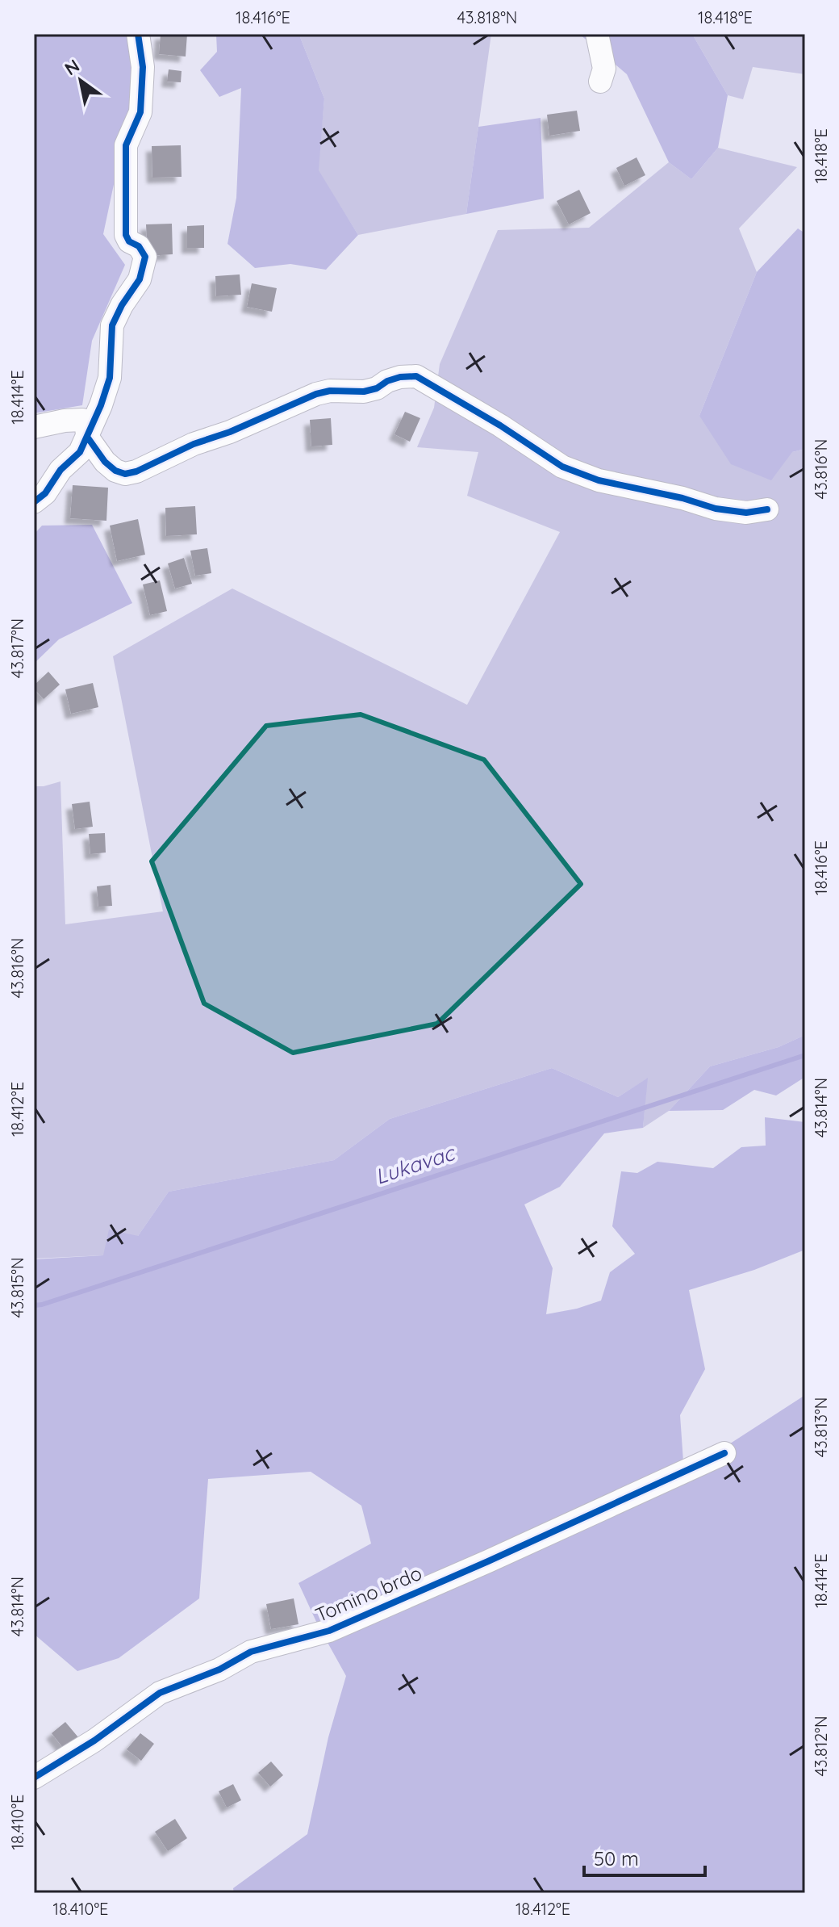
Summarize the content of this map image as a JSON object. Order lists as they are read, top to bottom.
{
  "streets": {
    "street": ["Tomino brdo"]
  },
  "water": ["Lukavac"],
  "scale_bar": "50 m",
  "north": "top left",
  "coordinates": [
    "18.416°E",
    "43.818°N",
    "18.418°E",
    "18.414°E",
    "43.816°N",
    "43.817°N",
    "43.814°N",
    "18.412°E",
    "43.815°N",
    "43.813°N",
    "43.812°N",
    "18.410°E"
  ]
}
